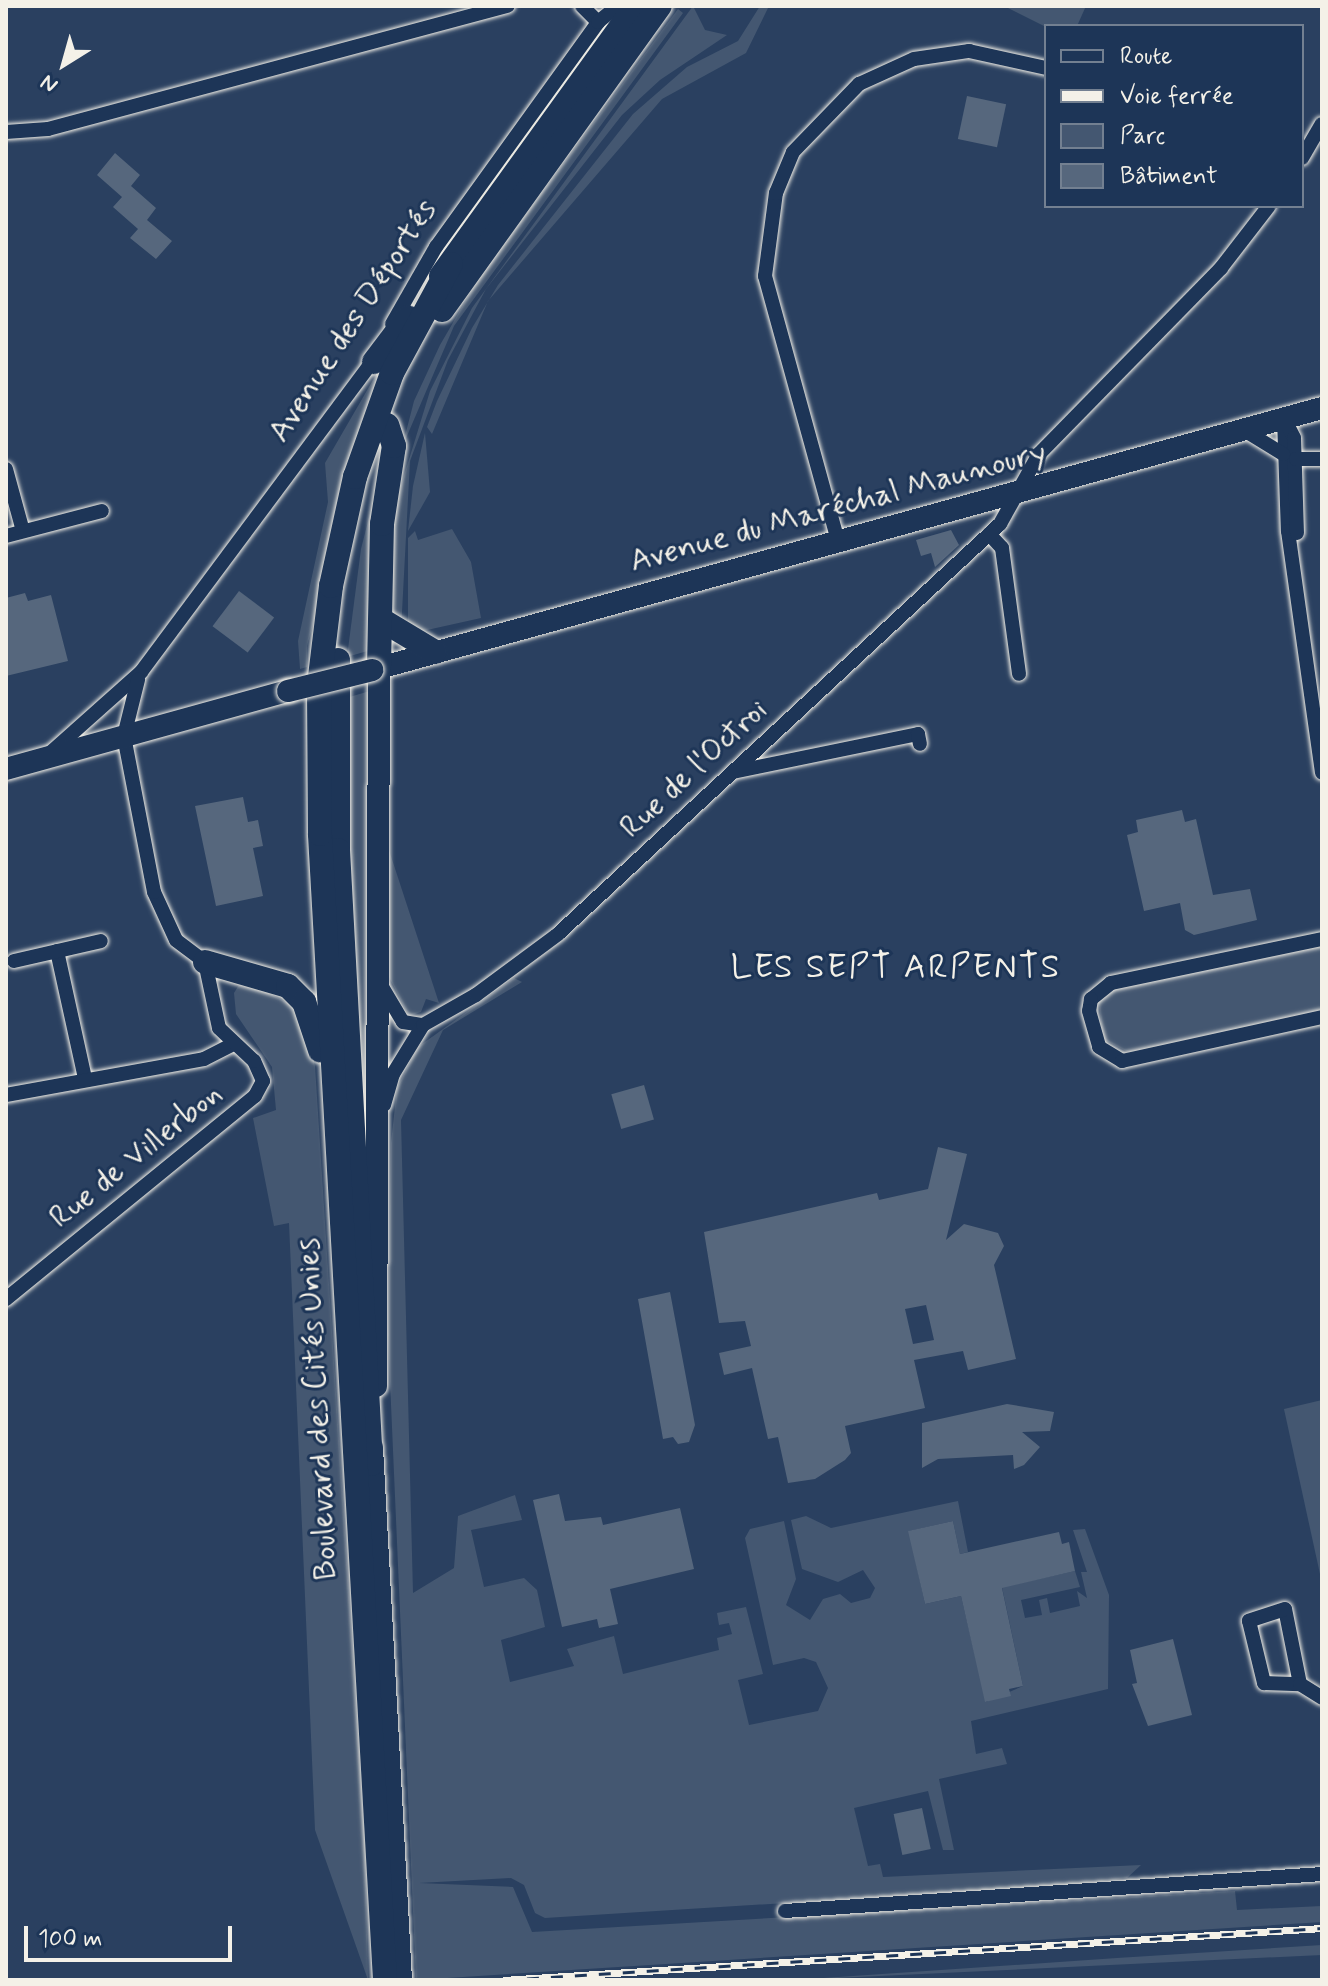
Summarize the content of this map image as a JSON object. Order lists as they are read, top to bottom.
{
  "streets": {
    "highway": ["Avenue des Déportés", "Boulevard des Cités Unies"],
    "main road": ["Avenue du Maréchal Maunoury"],
    "street": ["Rue de l'Octroi", "Rue de Villerbon"]
  },
  "crossings": [
    ["Avenue des Déportés", "Avenue du Maréchal Maunoury"],
    ["Avenue du Maréchal Maunoury", "Rue de l'Octroi"]
  ],
  "districts": ["LES SEPT ARPENTS"],
  "legend": [
    "Route",
    "Voie ferrée",
    "Parc",
    "Bâtiment"
  ],
  "scale_bar": "100 m",
  "north": "bottom left"
}
